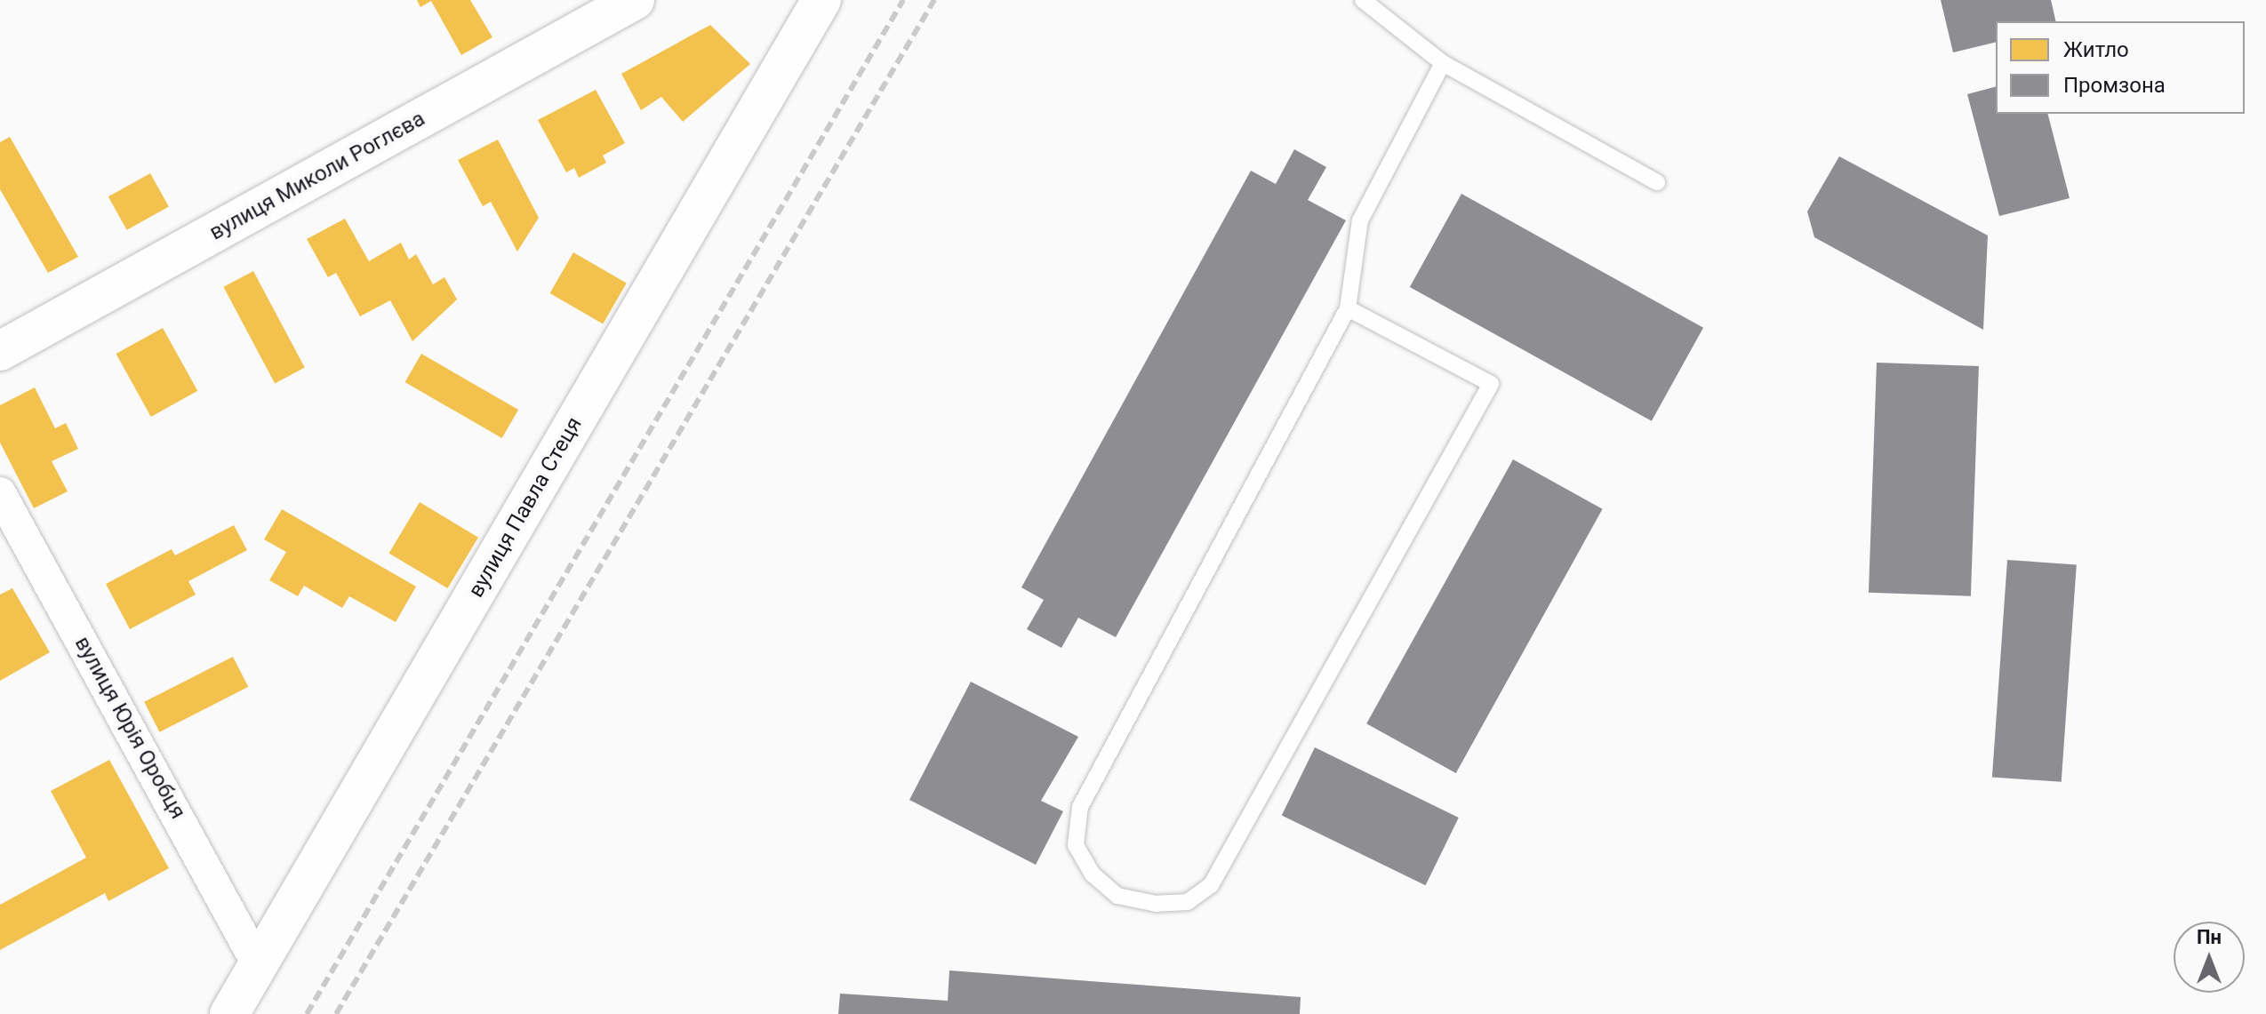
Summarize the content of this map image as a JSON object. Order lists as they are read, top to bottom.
{
  "streets": {
    "street": ["вулиця Миколи Роглєва", "вулиця Павла Стеця", "вулиця Юрія Оробця"]
  },
  "crossings": [
    ["вулиця Павла Стеця", "вулиця Юрія Оробця"]
  ],
  "legend": ["Житло", "Промзона"],
  "north": "top"
}
